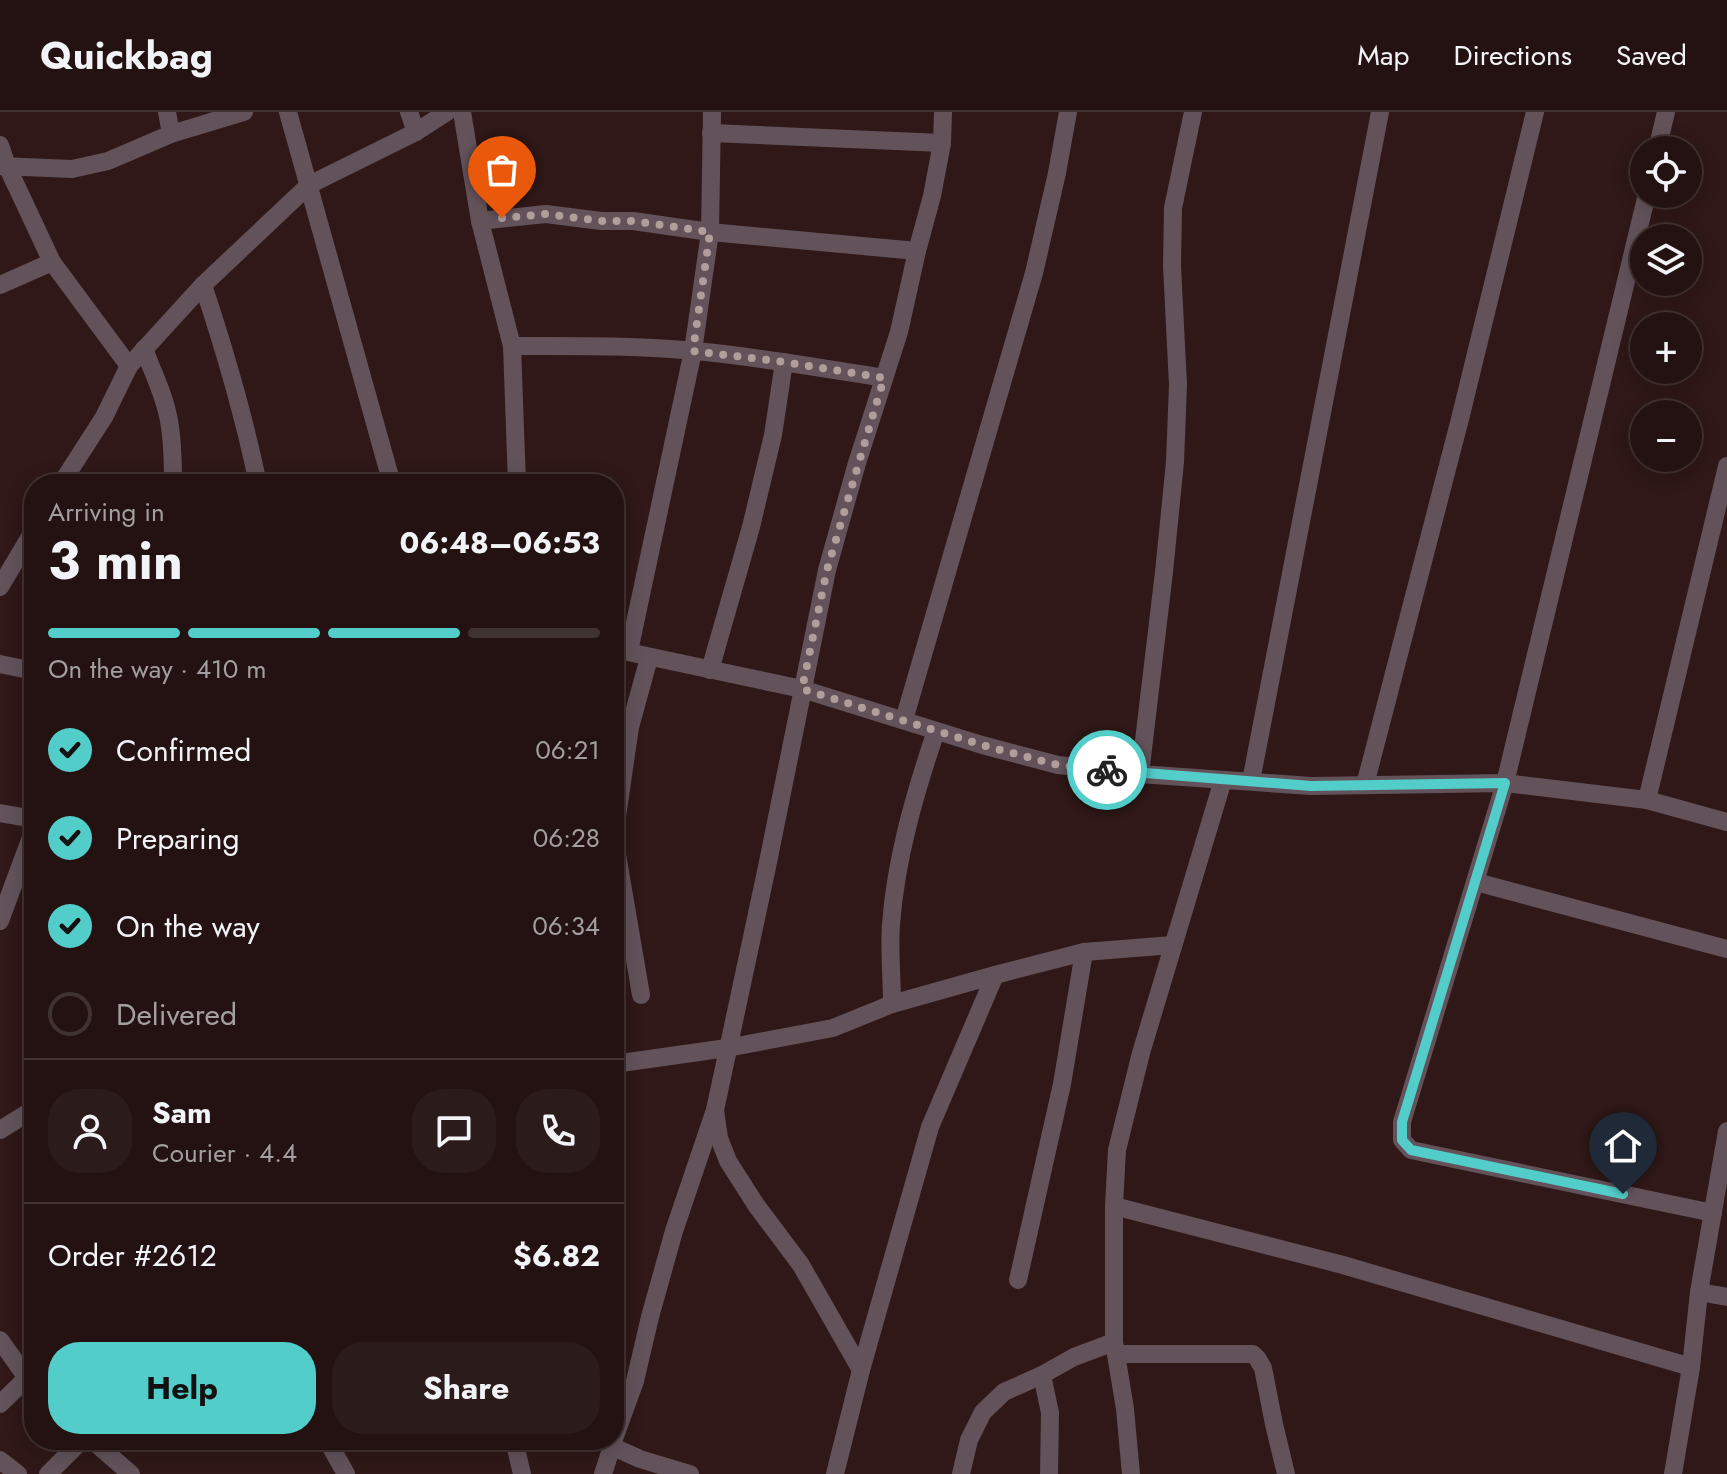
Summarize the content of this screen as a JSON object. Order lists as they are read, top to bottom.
{
  "page": {
    "header": "Quickbag",
    "nav": ["Map", "Directions", "Saved"],
    "map_buttons": ["+", "−"],
    "heading": ["3 min", "Arriving in", "06:48–06:53"],
    "panel": [
      "Sam",
      "Courier · 4.4",
      "Order #2612",
      "$6.82"
    ],
    "bar": "On the way · 410 m",
    "list": [
      ["Confirmed", "06:21"],
      ["Preparing", "06:28"],
      ["On the way", "06:34"],
      "Delivered"
    ],
    "buttons": ["Help", "Share"]
  }
}
